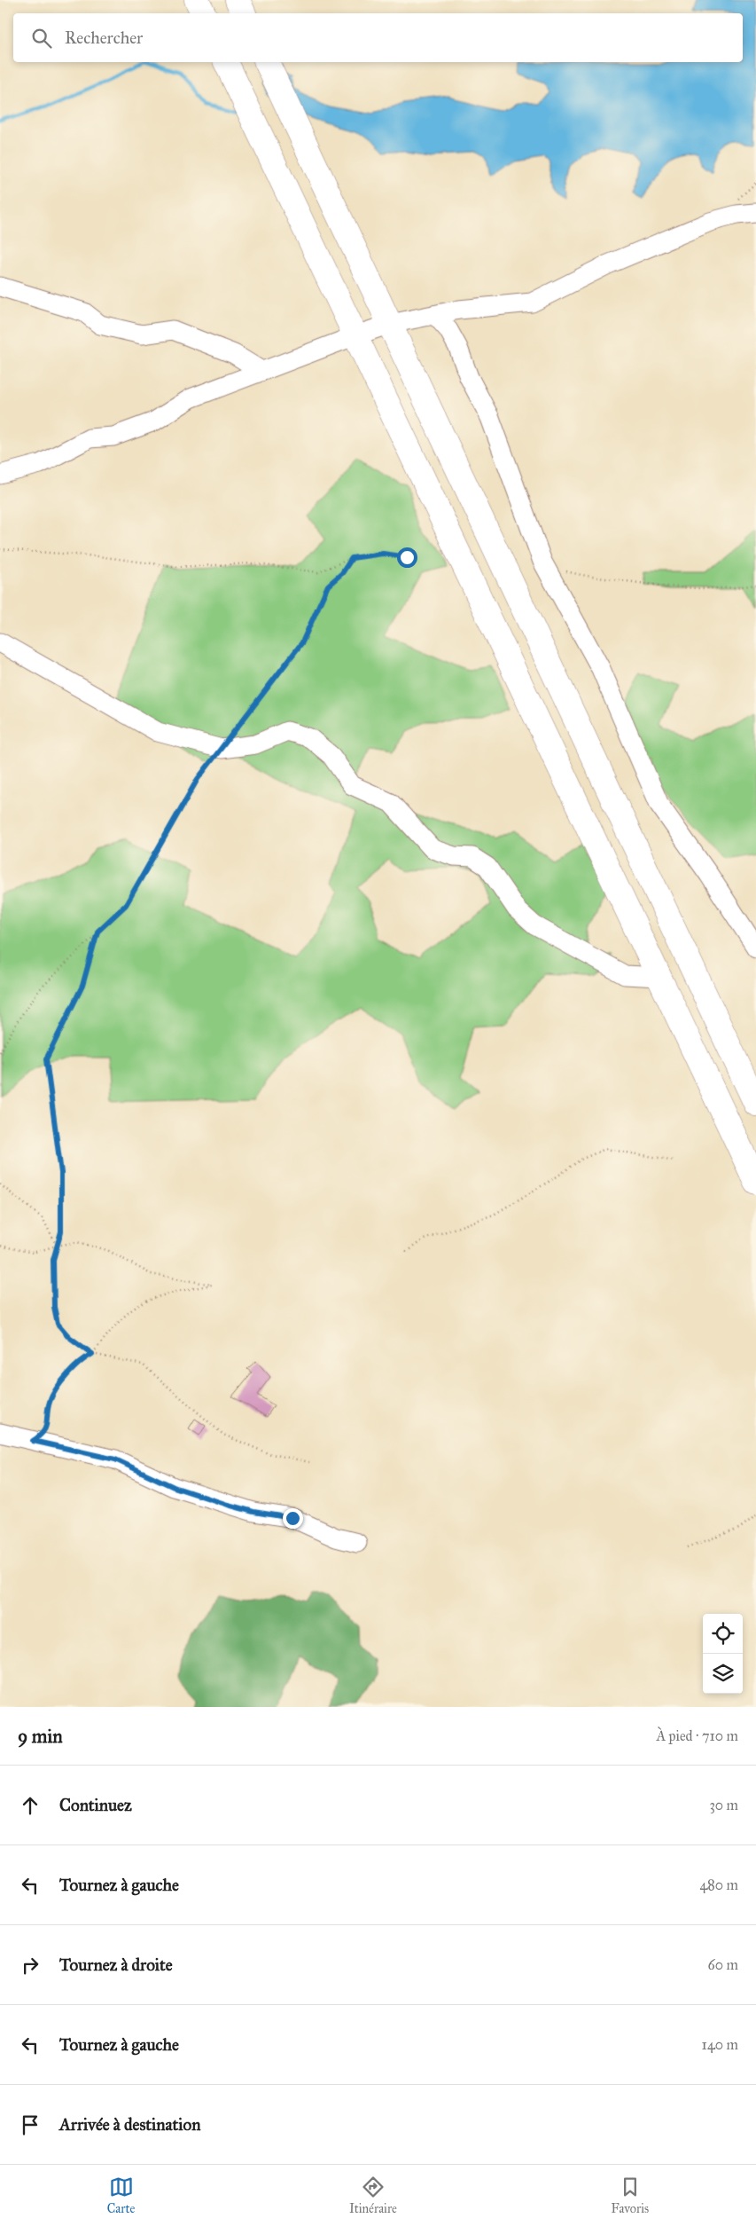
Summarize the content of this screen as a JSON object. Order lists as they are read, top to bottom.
{
  "page": {
    "search": "Rechercher",
    "heading": ["9 min", "À pied · 710 m"],
    "list": [
      ["Continuez", "30 m"],
      ["Tournez à gauche", "480 m"],
      ["Tournez à droite", "60 m"],
      ["Tournez à gauche", "140 m"],
      "Arrivée à destination"
    ],
    "nav": ["Carte", "Itinéraire", "Favoris"]
  }
}
